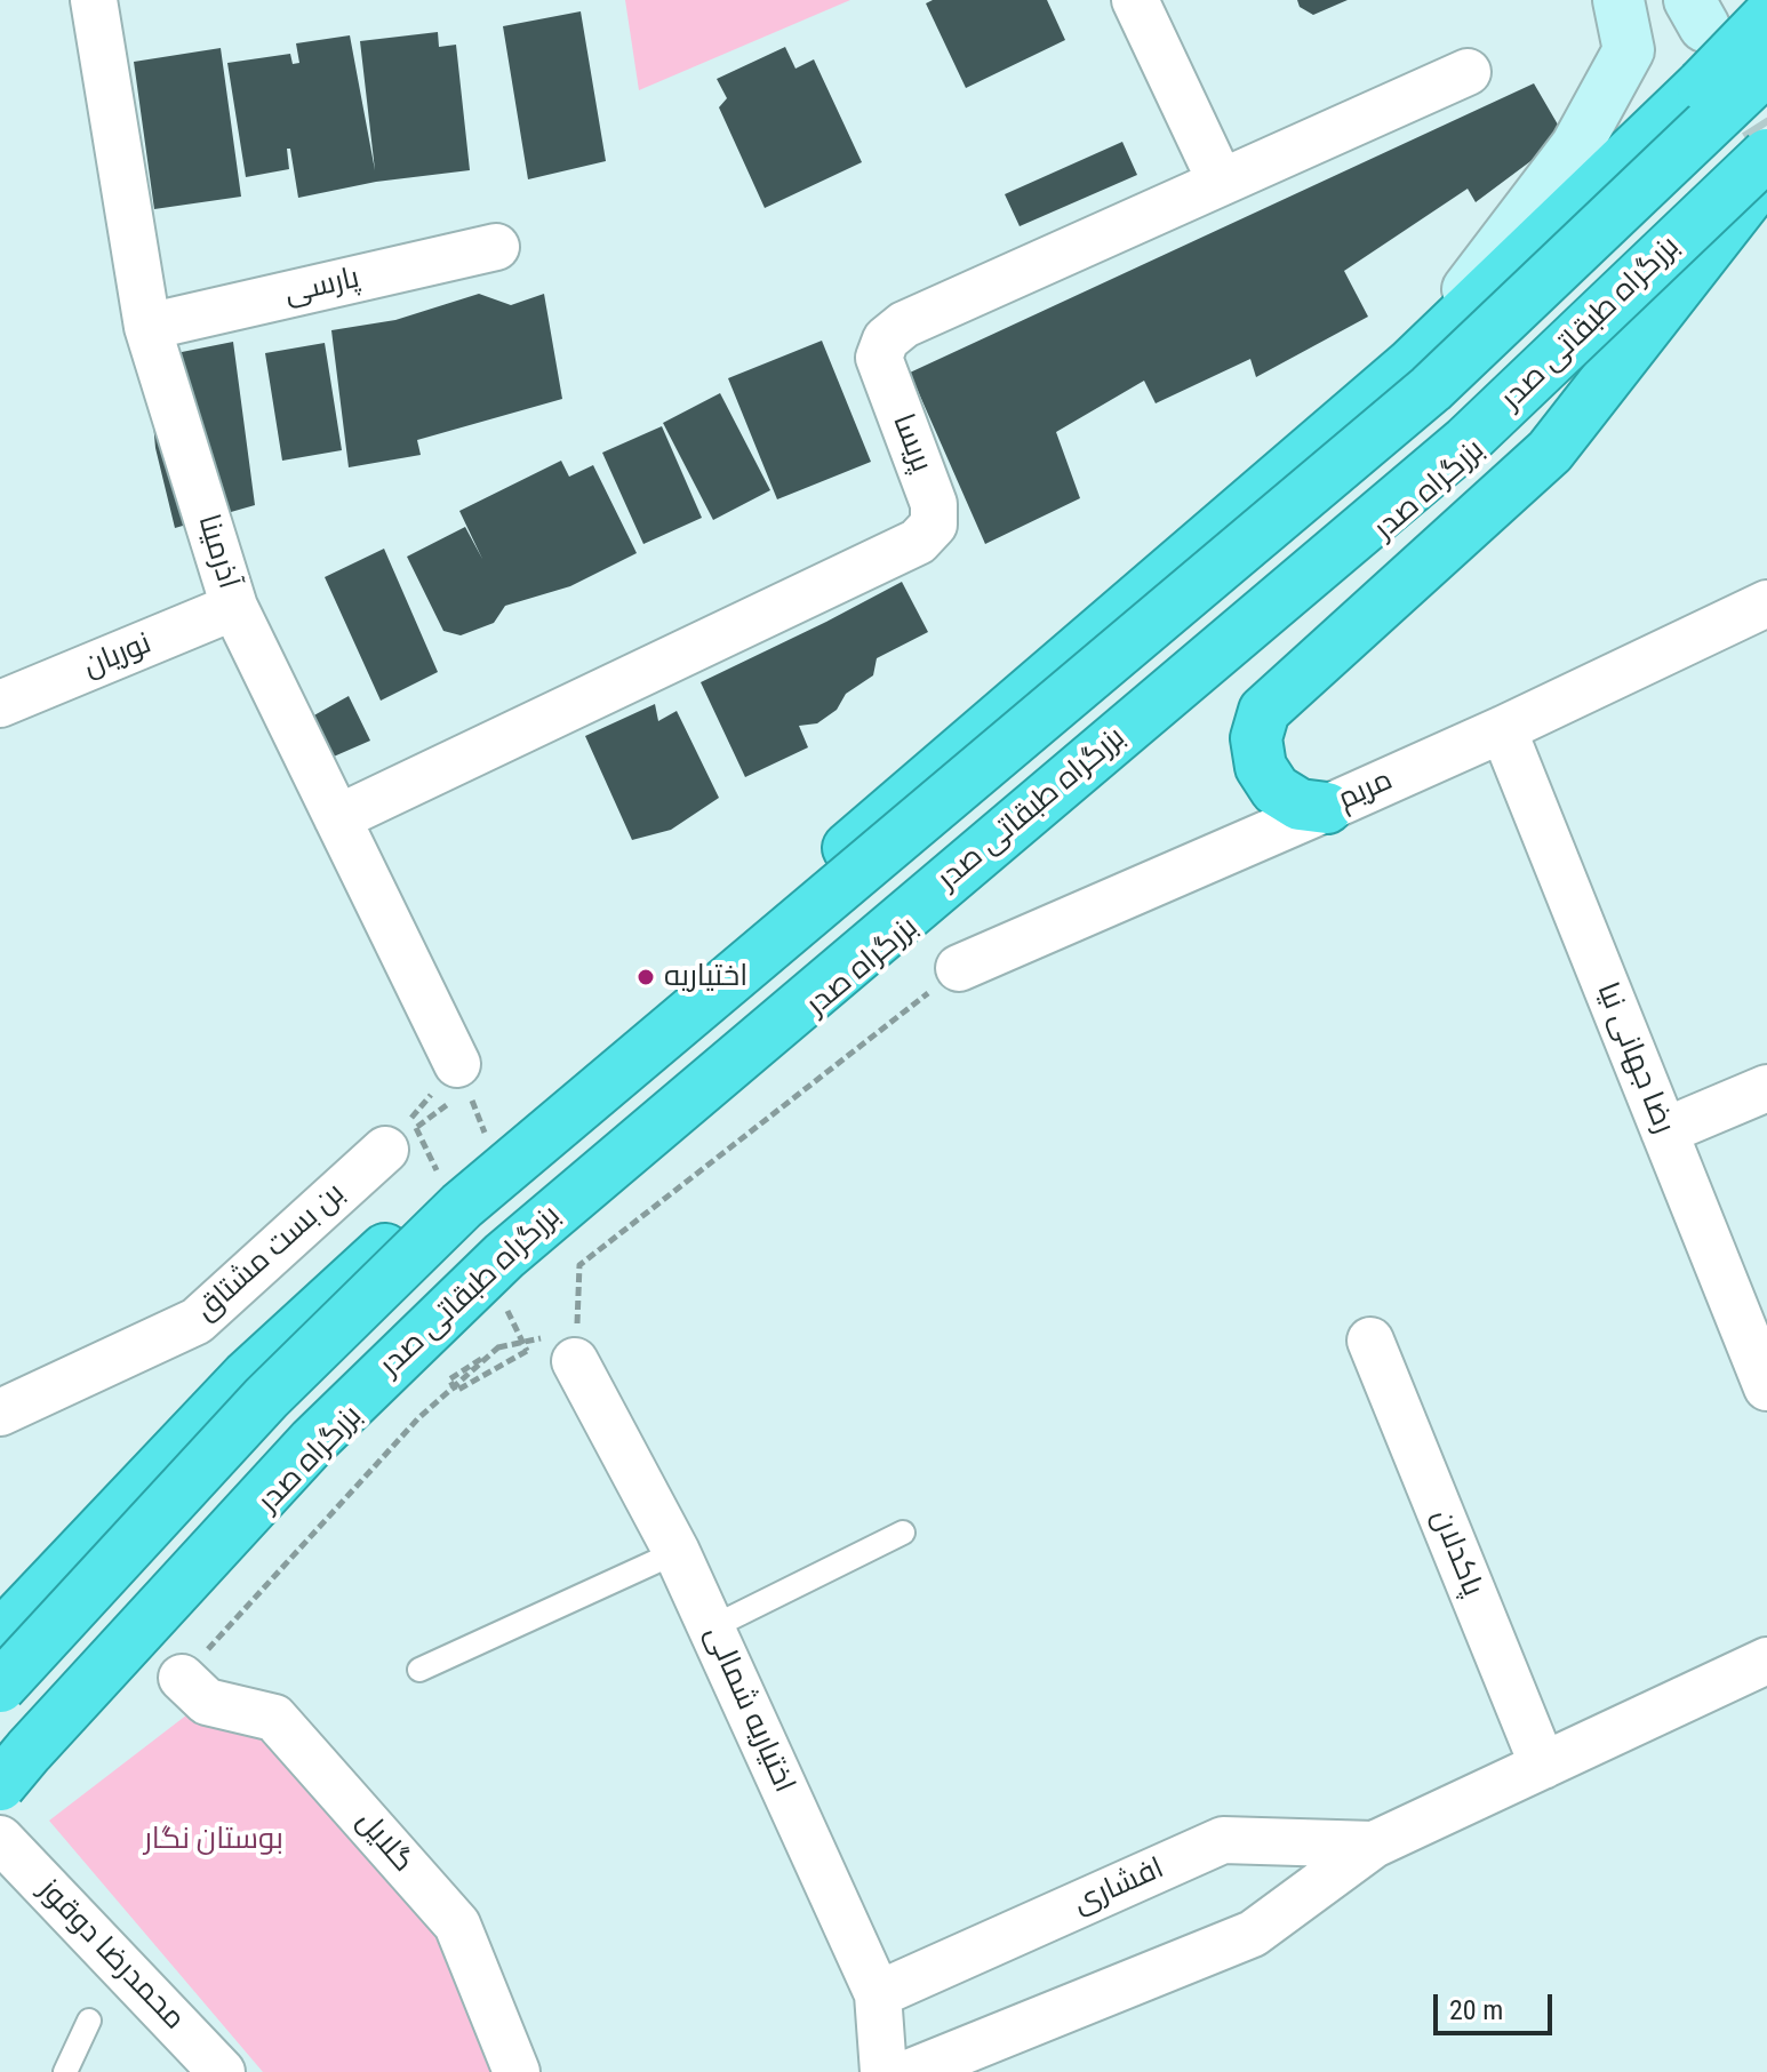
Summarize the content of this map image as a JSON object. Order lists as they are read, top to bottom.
{
  "streets": {
    "highway": ["بزرگراه طبقاتی صدر", "بزرگراه صدر"],
    "street": [
      "پارسی",
      "پریسا",
      "آذرمینا",
      "نوریان",
      "مریم",
      "رضا جهانی نیا",
      "بن بست مشتاق",
      "پاکدلان",
      "اختیاریه شمالی",
      "گلایل",
      "افشاری",
      "محمدرضا دوقوز"
    ]
  },
  "crossings": [
    ["پارسی", "آذرمینا"],
    ["بزرگراه طبقاتی صدر", "بزرگراه صدر"],
    ["پریسا", "آذرمینا"],
    ["آذرمینا", "نوریان"],
    ["مریم", "رضا جهانی نیا"],
    ["پاکدلان", "افشاری"],
    ["اختیاریه شمالی", "افشاری"]
  ],
  "parks": ["بوستان نگار"],
  "places": ["اختیاریه"],
  "scale_bar": "20 m"
}
